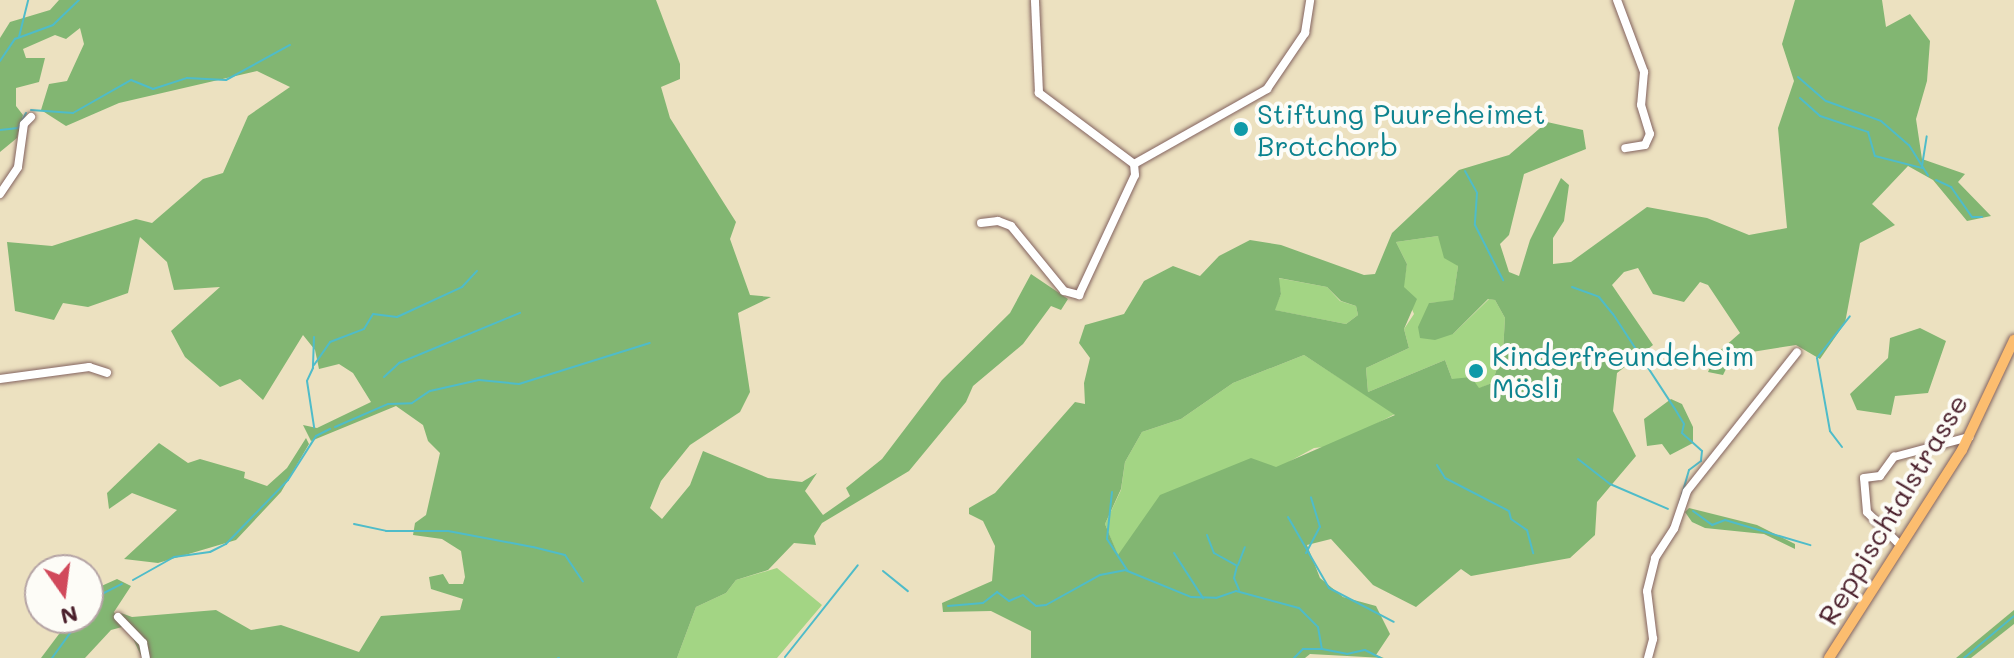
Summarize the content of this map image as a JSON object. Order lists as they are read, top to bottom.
{
  "streets": {
    "main road": ["Reppischtalstrasse"]
  },
  "places": ["Stiftung Puureheimet Brotchorb", "Kinderfreundeheim Mösli"],
  "north": "bottom"
}
